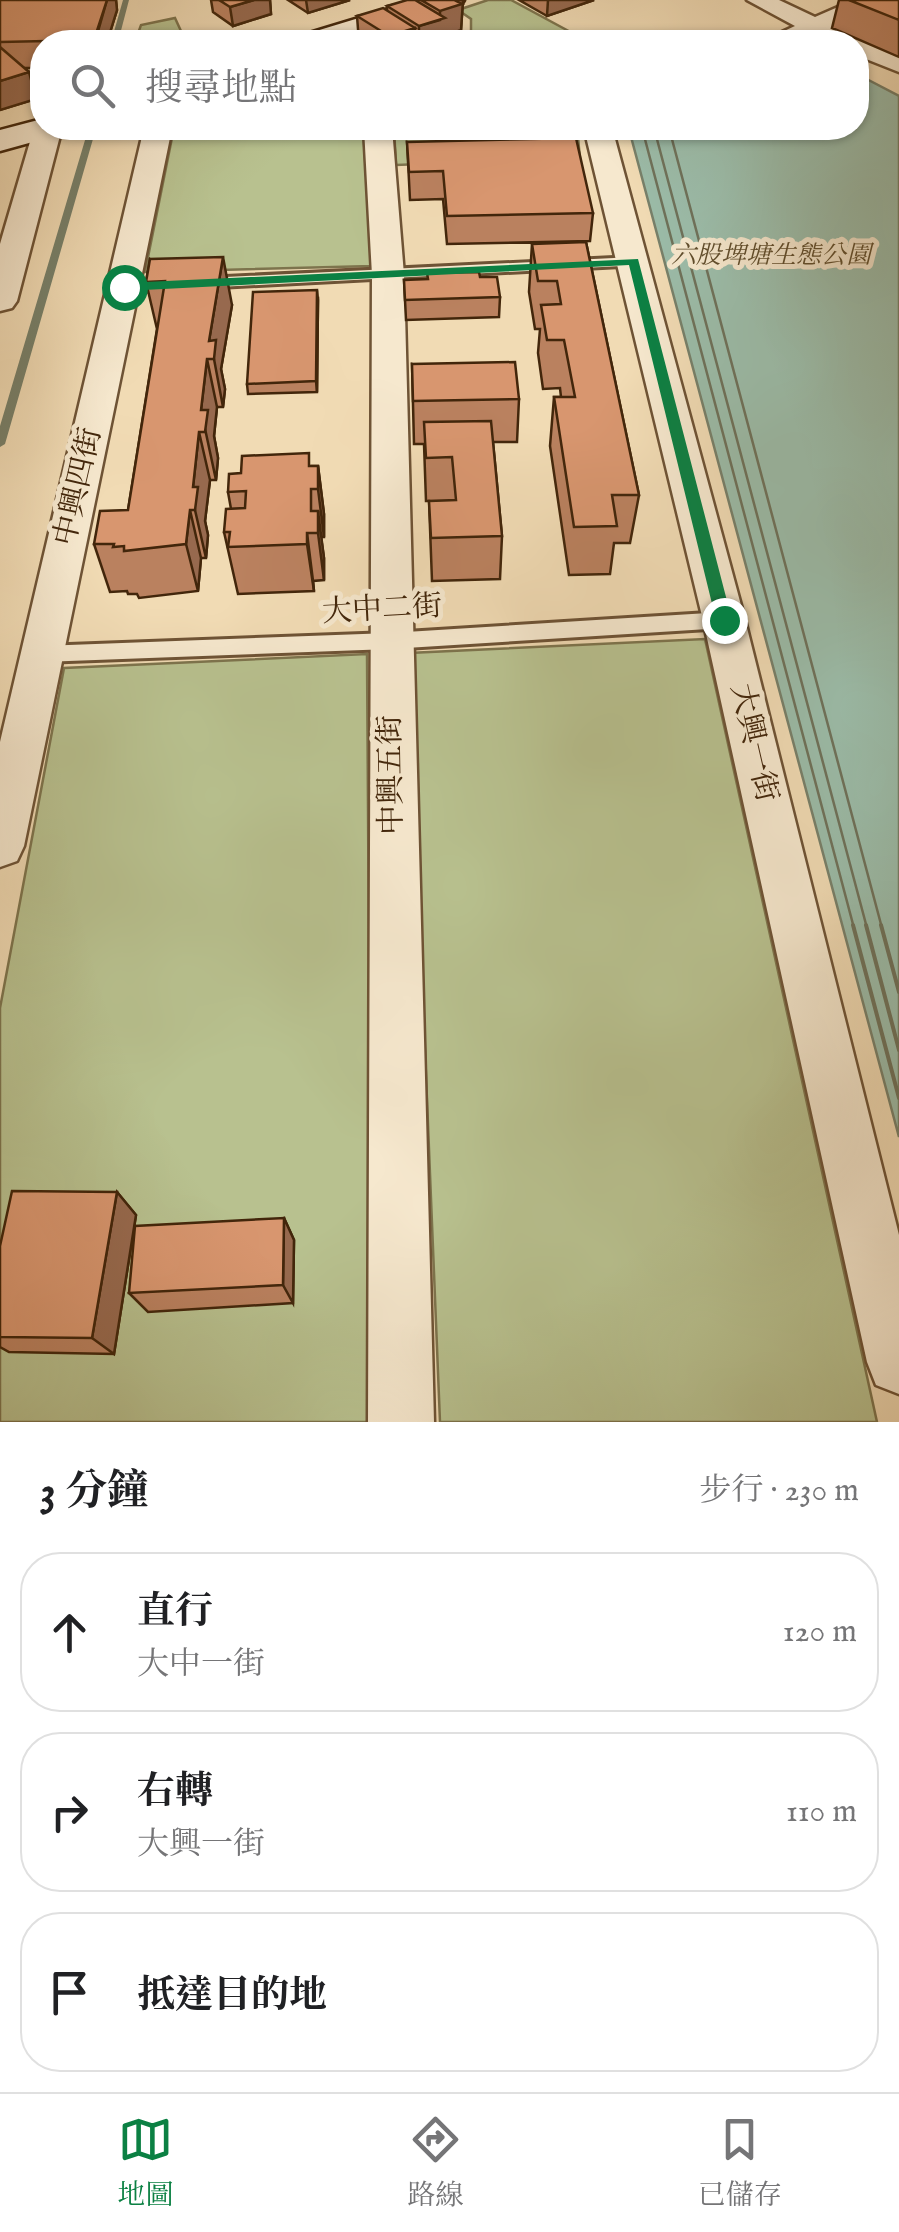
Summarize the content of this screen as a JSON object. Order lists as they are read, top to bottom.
{
  "streets": {
    "street": ["中興四街", "大興一街", "中興五街"],
    "lane": ["大中二街"]
  },
  "crossings": [
    ["中興四街", "大中二街"],
    ["大中二街", "大興一街"],
    ["大中二街", "中興五街"]
  ],
  "parks": ["六股埤塘生態公園"],
  "page": {
    "search": "搜尋地點",
    "heading": ["3 分鐘", "步行 · 230 m"],
    "list": [
      ["直行", "大中一街", "120 m"],
      ["右轉", "大興一街", "110 m"],
      "抵達目的地"
    ],
    "nav": ["地圖", "路線", "已儲存"]
  }
}
